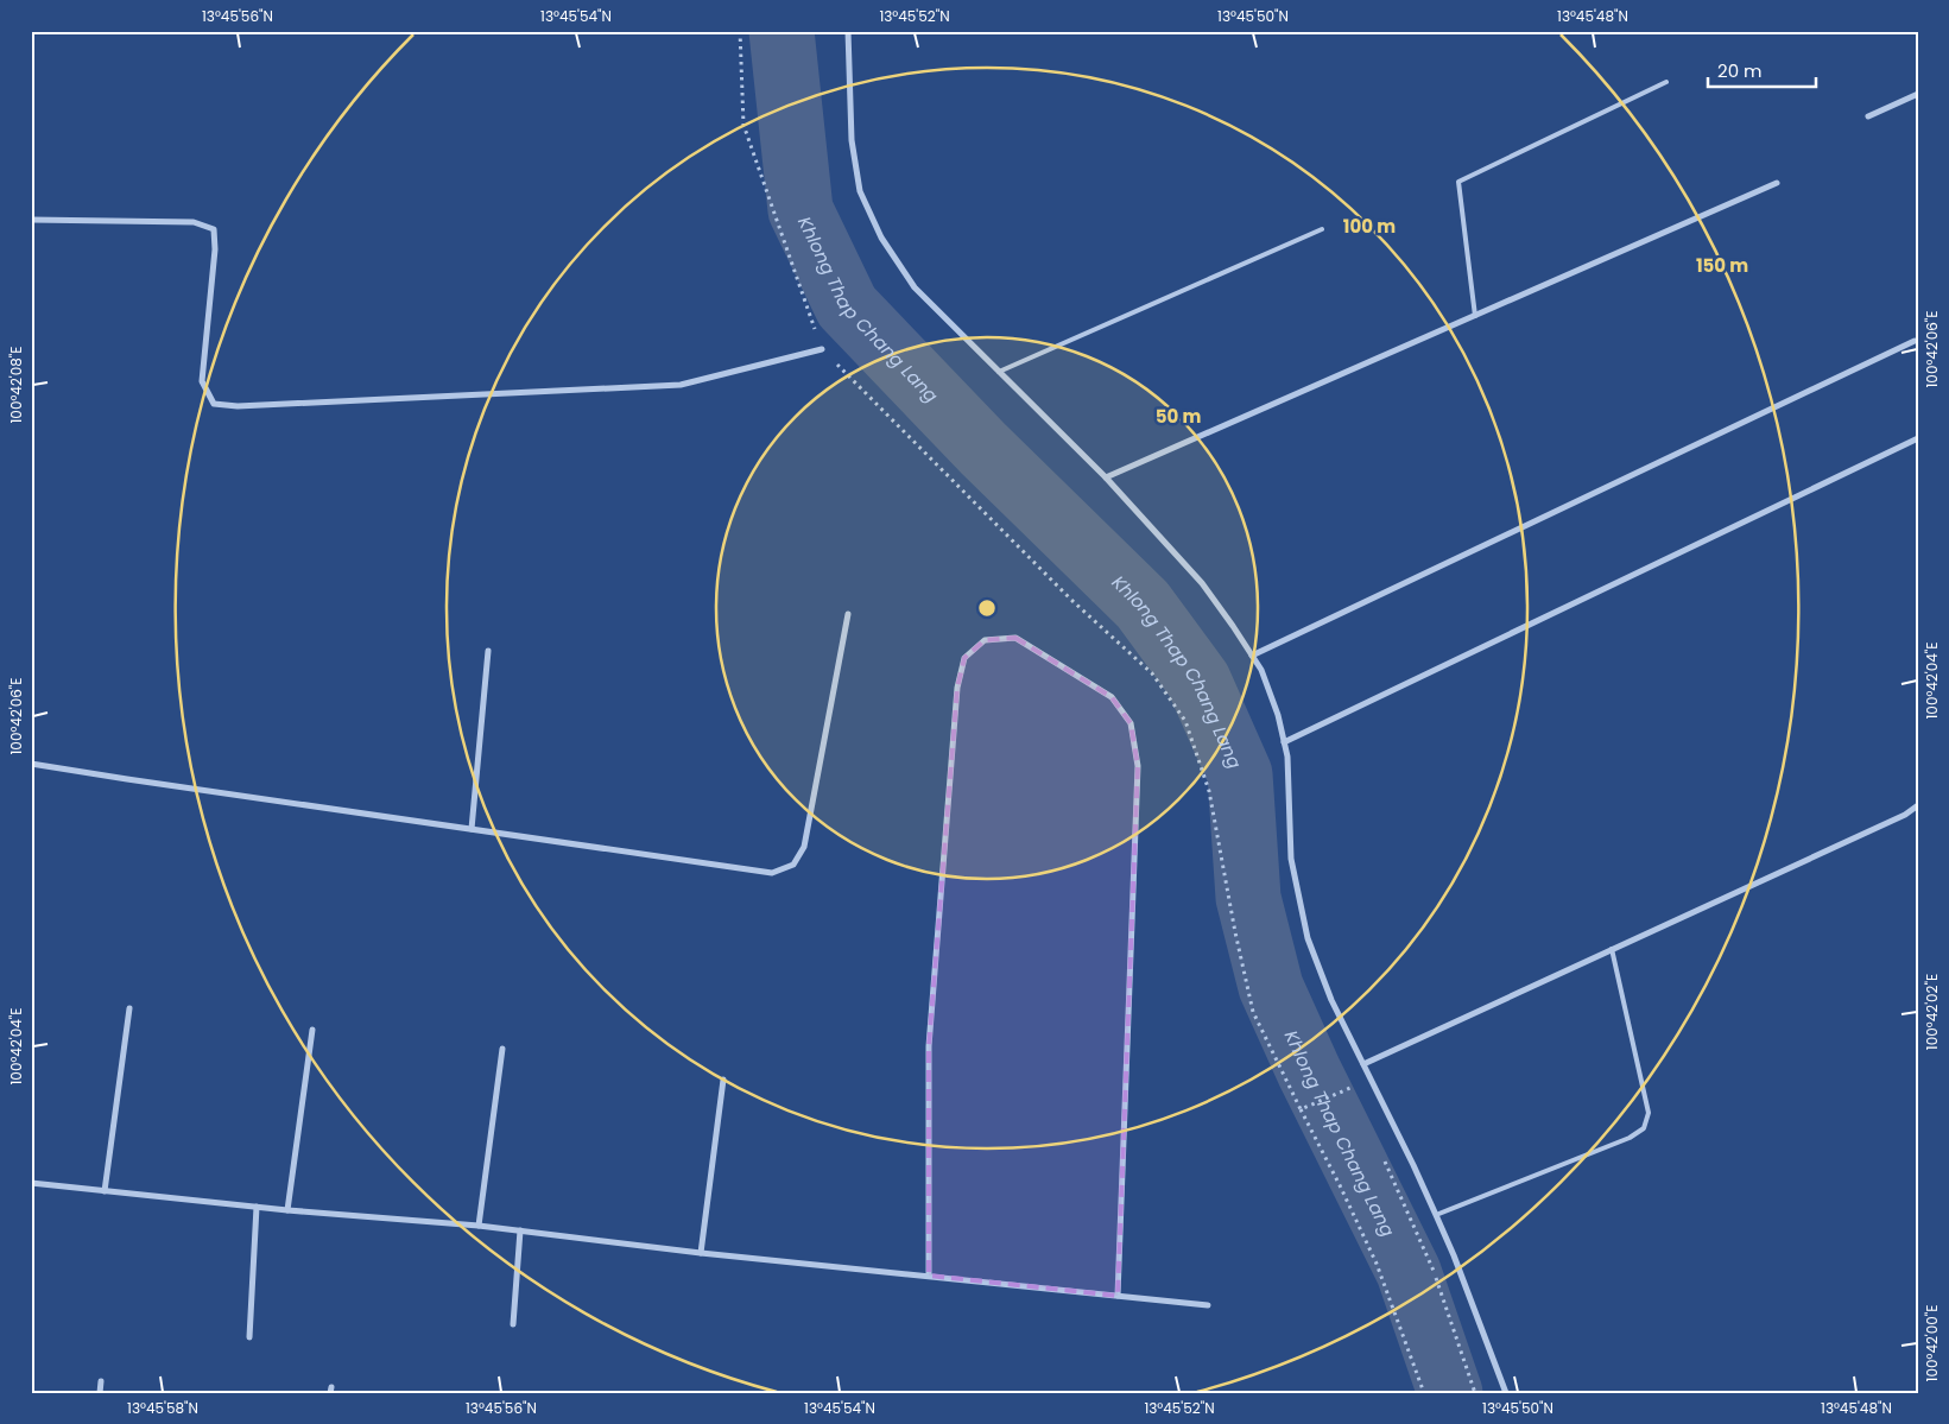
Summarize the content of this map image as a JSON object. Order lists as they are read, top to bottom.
{
  "water": ["Khlong Thap Chang Lang"],
  "scale_bar": "20 m",
  "coordinates": [
    "13°45'56\"N",
    "13°45'54\"N",
    "13°45'52\"N",
    "13°45'50\"N",
    "13°45'48\"N",
    "100°42'06\"E",
    "100°42'08\"E",
    "100°42'04\"E",
    "100°42'02\"E",
    "100°42'00\"E",
    "13°45'58\"N"
  ],
  "rings": ["100 m", "150 m", "50 m"]
}
